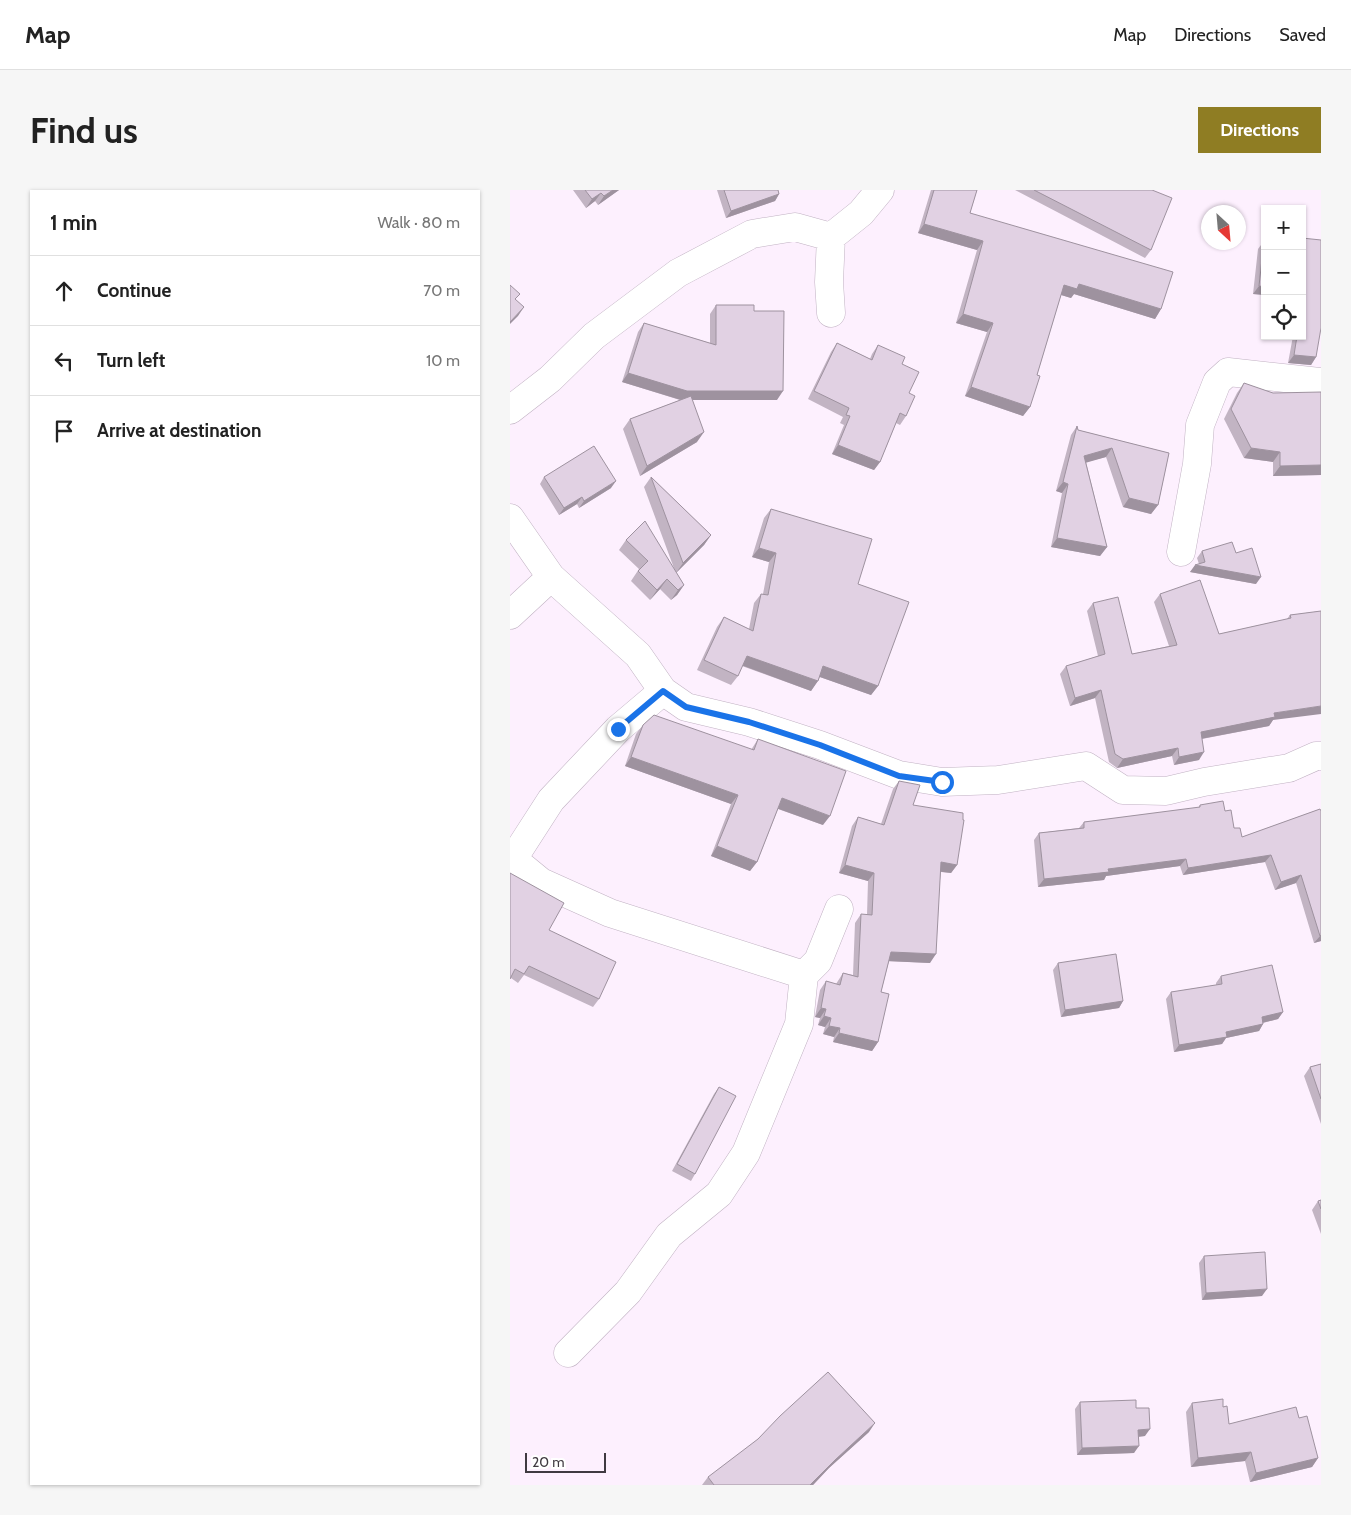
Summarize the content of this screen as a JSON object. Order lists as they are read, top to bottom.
{
  "scale_bar": "20 m",
  "north": "bottom right",
  "page": {
    "header": "Map",
    "nav": ["Map", "Directions", "Saved"],
    "buttons": "Directions",
    "title": "Find us",
    "heading": ["1 min", "Walk · 80 m"],
    "map_buttons": ["+", "−"],
    "list": [
      ["Continue", "70 m"],
      ["Turn left", "10 m"],
      "Arrive at destination"
    ],
    "scale": "20 m"
  }
}
